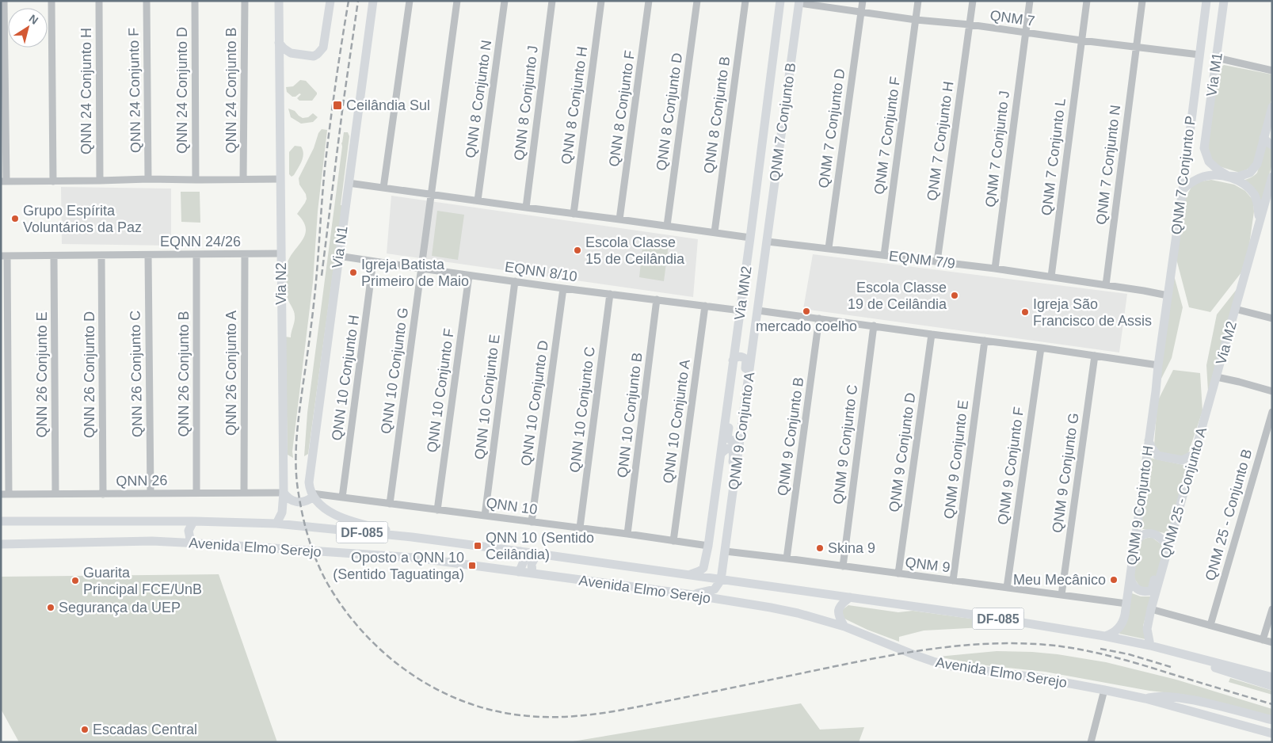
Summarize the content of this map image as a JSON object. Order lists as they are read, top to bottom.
{
  "streets": {
    "main road": [
      "Via M1",
      "QNM 7 Conjunto B",
      "QNM 7 Conjunto P",
      "Via N1",
      "Via N2",
      "Via MN2",
      "Via M2",
      "QNM 9 Conjunto A",
      "QNM 25 - Conjunto A",
      "QNM 9 Conjunto H",
      "DF-085",
      "Avenida Elmo Serejo"
    ],
    "street": [
      "QNM 7",
      "QNN 24 Conjunto F",
      "QNN 24 Conjunto D",
      "QNN 24 Conjunto B",
      "QNN 24 Conjunto H",
      "QNN 8 Conjunto N",
      "QNN 8 Conjunto J",
      "QNN 8 Conjunto H",
      "QNN 8 Conjunto F",
      "QNN 8 Conjunto D",
      "QNN 8 Conjunto B",
      "QNM 7 Conjunto D",
      "QNM 7 Conjunto F",
      "QNM 7 Conjunto H",
      "QNM 7 Conjunto J",
      "QNM 7 Conjunto L",
      "QNM 7 Conjunto N",
      "EQNN 24/26",
      "EQNM 7/9",
      "EQNN 8/10",
      "QNN 10 Conjunto G",
      "QNN 26 Conjunto A",
      "QNN 26 Conjunto C",
      "QNN 26 Conjunto B",
      "QNN 26 Conjunto E",
      "QNN 26 Conjunto D",
      "QNN 10 Conjunto H",
      "QNN 10 Conjunto F",
      "QNN 10 Conjunto E",
      "QNN 10 Conjunto D",
      "QNN 10 Conjunto C",
      "QNN 10 Conjunto B",
      "QNN 10 Conjunto A",
      "QNM 9 Conjunto B",
      "QNM 9 Conjunto C",
      "QNM 9 Conjunto D",
      "QNM 9 Conjunto E",
      "QNM 9 Conjunto F",
      "QNM 9 Conjunto G",
      "QNN 26",
      "QNN 10",
      "QNM 25 - Conjunto B",
      "QNM 9"
    ]
  },
  "crossings": [
    ["QNM 7", "QNM 7 Conjunto B"],
    ["QNM 7", "QNM 7 Conjunto D"],
    ["QNM 7", "QNM 7 Conjunto F"],
    ["QNM 7", "QNM 7 Conjunto H"],
    ["QNM 7", "QNM 7 Conjunto J"],
    ["QNM 7", "QNM 7 Conjunto L"],
    ["QNM 7", "QNM 7 Conjunto N"],
    ["QNM 7", "QNM 7 Conjunto P"],
    ["QNM 7 Conjunto B", "EQNM 7/9"],
    ["QNM 7 Conjunto D", "EQNM 7/9"],
    ["QNM 7 Conjunto F", "EQNM 7/9"],
    ["QNM 7 Conjunto H", "EQNM 7/9"],
    ["QNM 7 Conjunto J", "EQNM 7/9"],
    ["QNM 7 Conjunto L", "EQNM 7/9"],
    ["QNM 7 Conjunto N", "EQNM 7/9"],
    ["QNM 7 Conjunto P", "EQNM 7/9"],
    ["EQNN 24/26", "Via N2"],
    ["EQNN 24/26", "QNN 26 Conjunto A"],
    ["EQNN 24/26", "QNN 26 Conjunto C"],
    ["EQNN 24/26", "QNN 26 Conjunto B"],
    ["EQNN 24/26", "QNN 26 Conjunto E"],
    ["EQNN 24/26", "QNN 26 Conjunto D"],
    ["Via N1", "EQNN 8/10"],
    ["Via N1", "QNN 10"],
    ["Via N1", "Avenida Elmo Serejo"],
    ["EQNN 8/10", "Via MN2"],
    ["EQNN 8/10", "QNN 10 Conjunto G"],
    ["EQNN 8/10", "QNN 10 Conjunto H"],
    ["EQNN 8/10", "QNN 10 Conjunto F"],
    ["EQNN 8/10", "QNN 10 Conjunto E"],
    ["EQNN 8/10", "QNN 10 Conjunto D"],
    ["EQNN 8/10", "QNN 10 Conjunto C"],
    ["EQNN 8/10", "QNN 10 Conjunto B"],
    ["EQNN 8/10", "QNN 10 Conjunto A"],
    ["Via N2", "QNN 26"],
    ["Via N2", "Avenida Elmo Serejo"],
    ["Via MN2", "QNN 10"],
    ["Via MN2", "Avenida Elmo Serejo"],
    ["Via M2", "QNM 25 - Conjunto A"],
    ["QNN 10 Conjunto G", "QNN 10"],
    ["QNN 26 Conjunto A", "QNN 26"],
    ["QNN 26 Conjunto C", "QNN 26"],
    ["QNN 26 Conjunto B", "QNN 26"],
    ["QNN 26 Conjunto E", "QNN 26"],
    ["QNN 26 Conjunto D", "QNN 26"],
    ["QNN 10 Conjunto H", "QNN 10"],
    ["QNN 10 Conjunto F", "QNN 10"],
    ["QNN 10 Conjunto E", "QNN 10"],
    ["QNN 10 Conjunto D", "QNN 10"],
    ["QNN 10 Conjunto C", "QNN 10"],
    ["QNN 10 Conjunto B", "QNN 10"],
    ["QNN 10 Conjunto A", "QNN 10"],
    ["QNM 9 Conjunto A", "Avenida Elmo Serejo"],
    ["QNM 9 Conjunto A", "QNM 9"],
    ["QNM 9 Conjunto B", "QNM 9"],
    ["QNM 9 Conjunto C", "QNM 9"],
    ["QNM 9 Conjunto D", "QNM 9"],
    ["QNM 9 Conjunto E", "QNM 9"],
    ["QNM 9 Conjunto F", "QNM 9"],
    ["QNM 9 Conjunto G", "QNM 9"],
    ["QNM 25 - Conjunto A", "Avenida Elmo Serejo"],
    ["QNM 9 Conjunto H", "Avenida Elmo Serejo"],
    ["QNM 9 Conjunto H", "QNM 9"],
    ["QNN 10", "Avenida Elmo Serejo"]
  ],
  "places": {
    "transit": ["Ceilândia Sul", "QNN 10 (Sentido Ceilândia)", "Oposto a QNN 10 (Sentido Taguatinga)"],
    "other": [
      "Grupo Espírita Voluntários da Paz",
      "Escola Classe 15 de Ceilândia",
      "Igreja Batista Primeiro de Maio",
      "Escola Classe 19 de Ceilândia",
      "mercado coelho",
      "Igreja São Francisco de Assis",
      "Skina 9",
      "Meu Mecânico",
      "Guarita Principal FCE/UnB",
      "Segurança da UEP",
      "Escadas Central"
    ]
  },
  "north": "top right"
}
